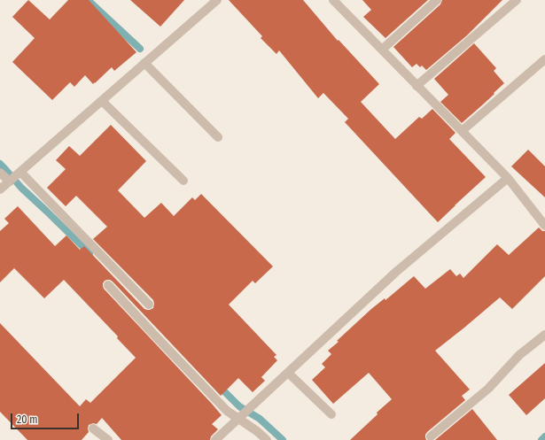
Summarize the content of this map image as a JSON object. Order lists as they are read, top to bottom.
{
  "scale_bar": "20 m"
}
